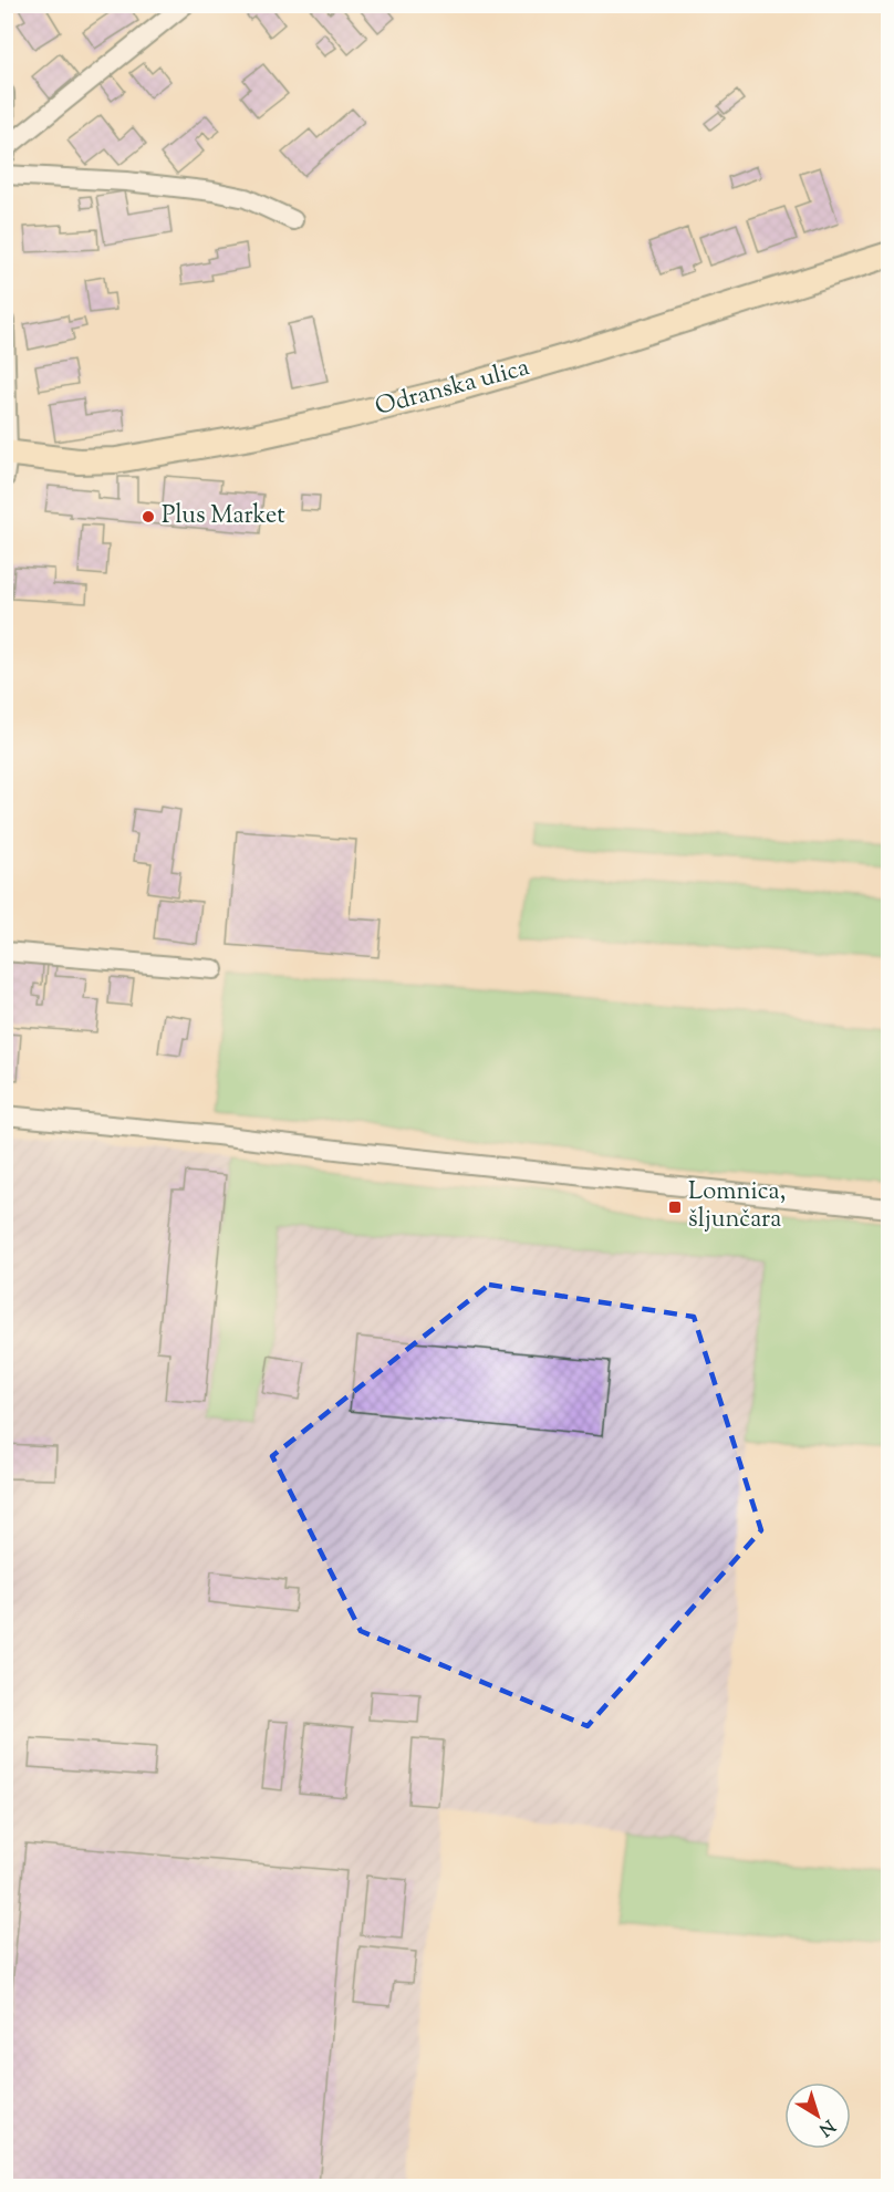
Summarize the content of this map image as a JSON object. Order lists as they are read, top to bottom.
{
  "streets": {
    "main road": ["Odranska ulica"]
  },
  "places": {
    "other": ["Plus Market"],
    "transit": ["Lomnica, šljunčara"]
  },
  "north": "bottom right"
}
